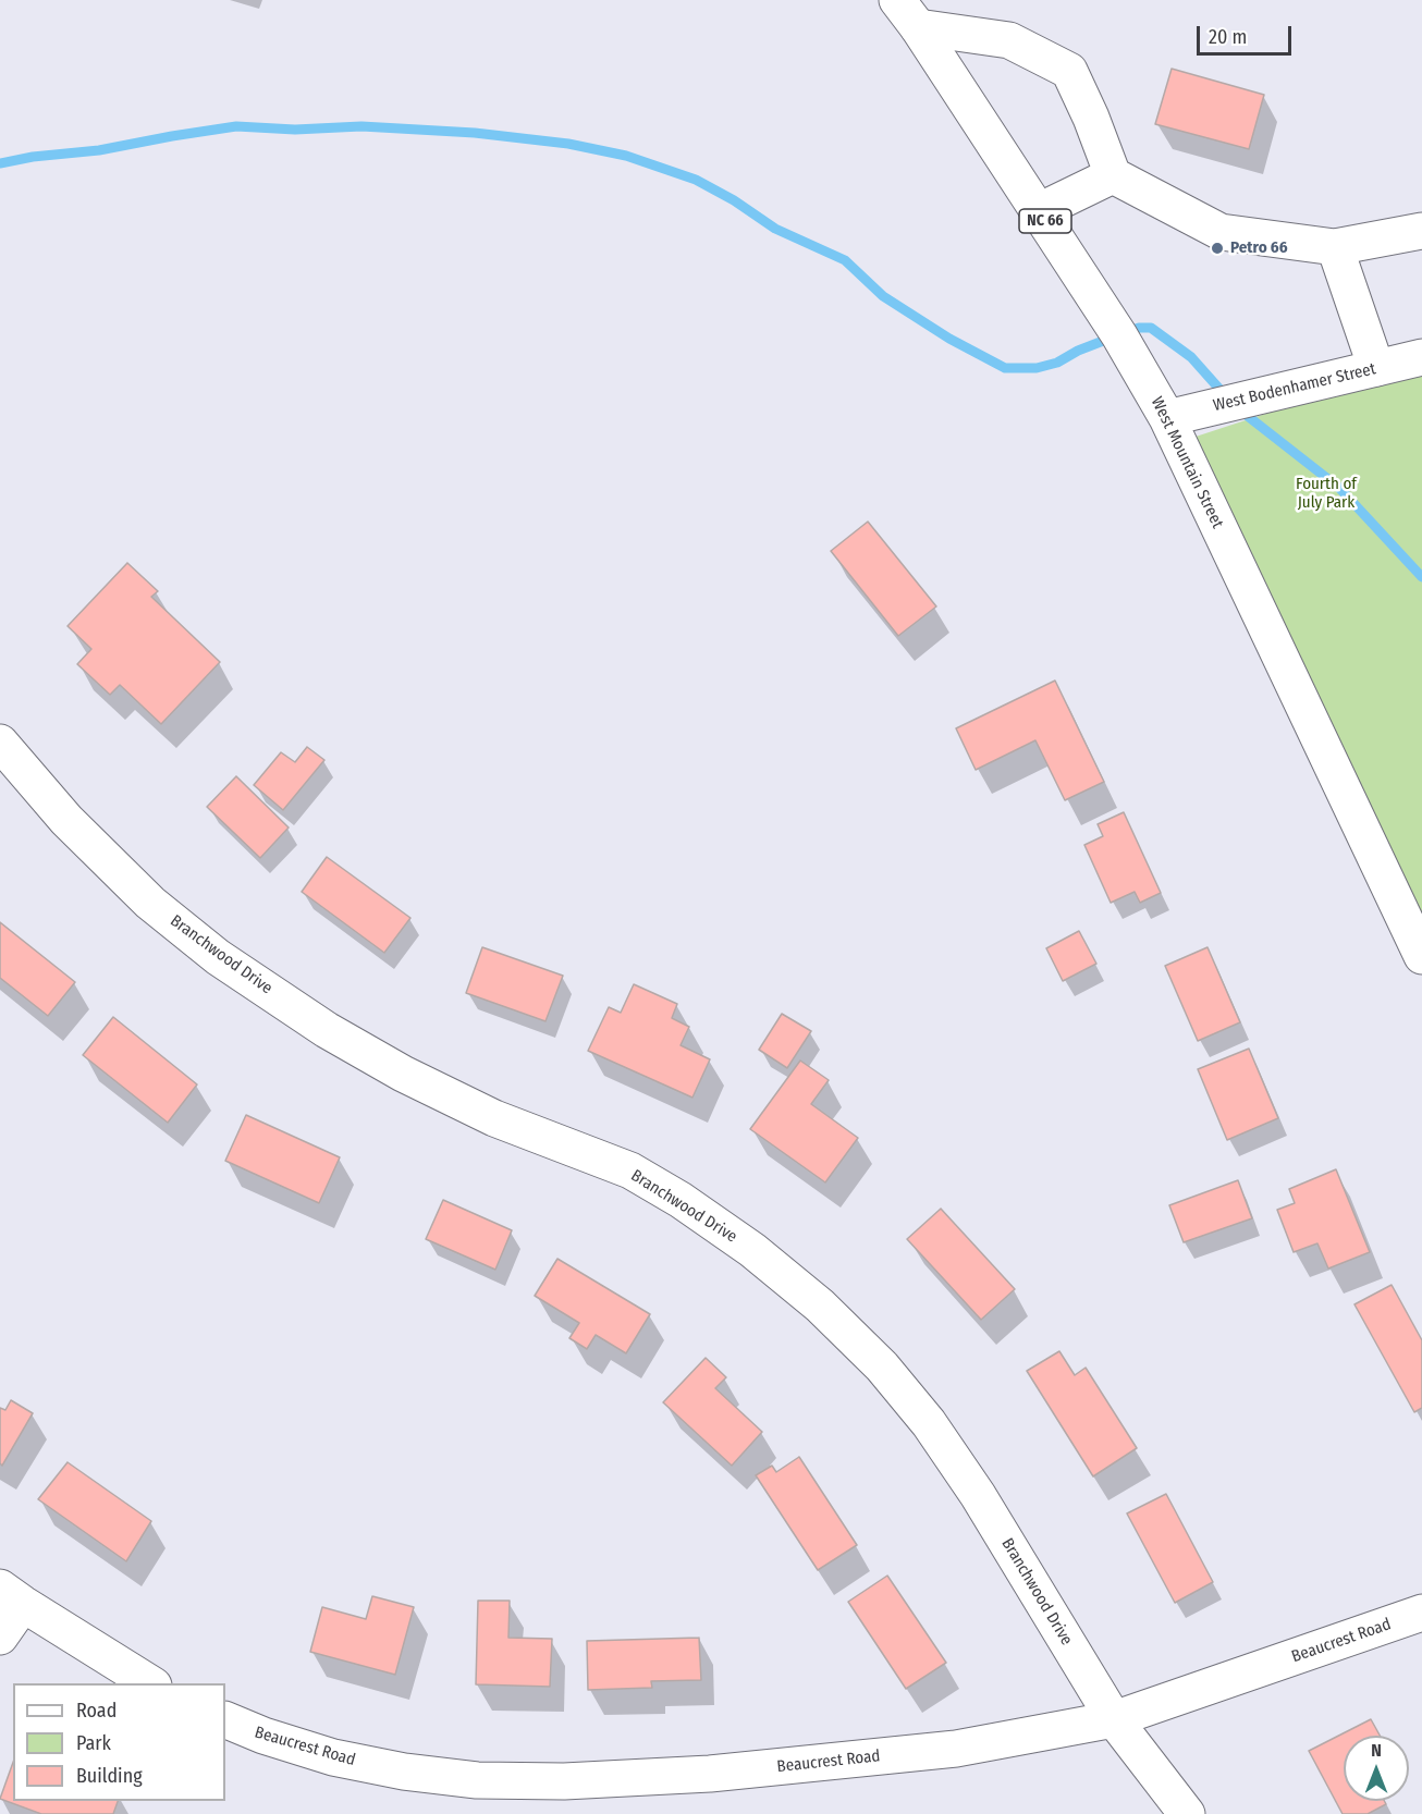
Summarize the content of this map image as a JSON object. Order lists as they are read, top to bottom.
{
  "streets": {
    "street": [
      "NC 66",
      "West Bodenhamer Street",
      "West Mountain Street",
      "Branchwood Drive",
      "Beaucrest Road"
    ]
  },
  "crossings": [
    ["West Bodenhamer Street", "West Mountain Street"],
    ["Branchwood Drive", "Beaucrest Road"]
  ],
  "parks": ["Fourth of July Park"],
  "places": ["Petro 66"],
  "legend": ["Road", "Park", "Building"],
  "scale_bar": "20 m",
  "north": "top"
}
